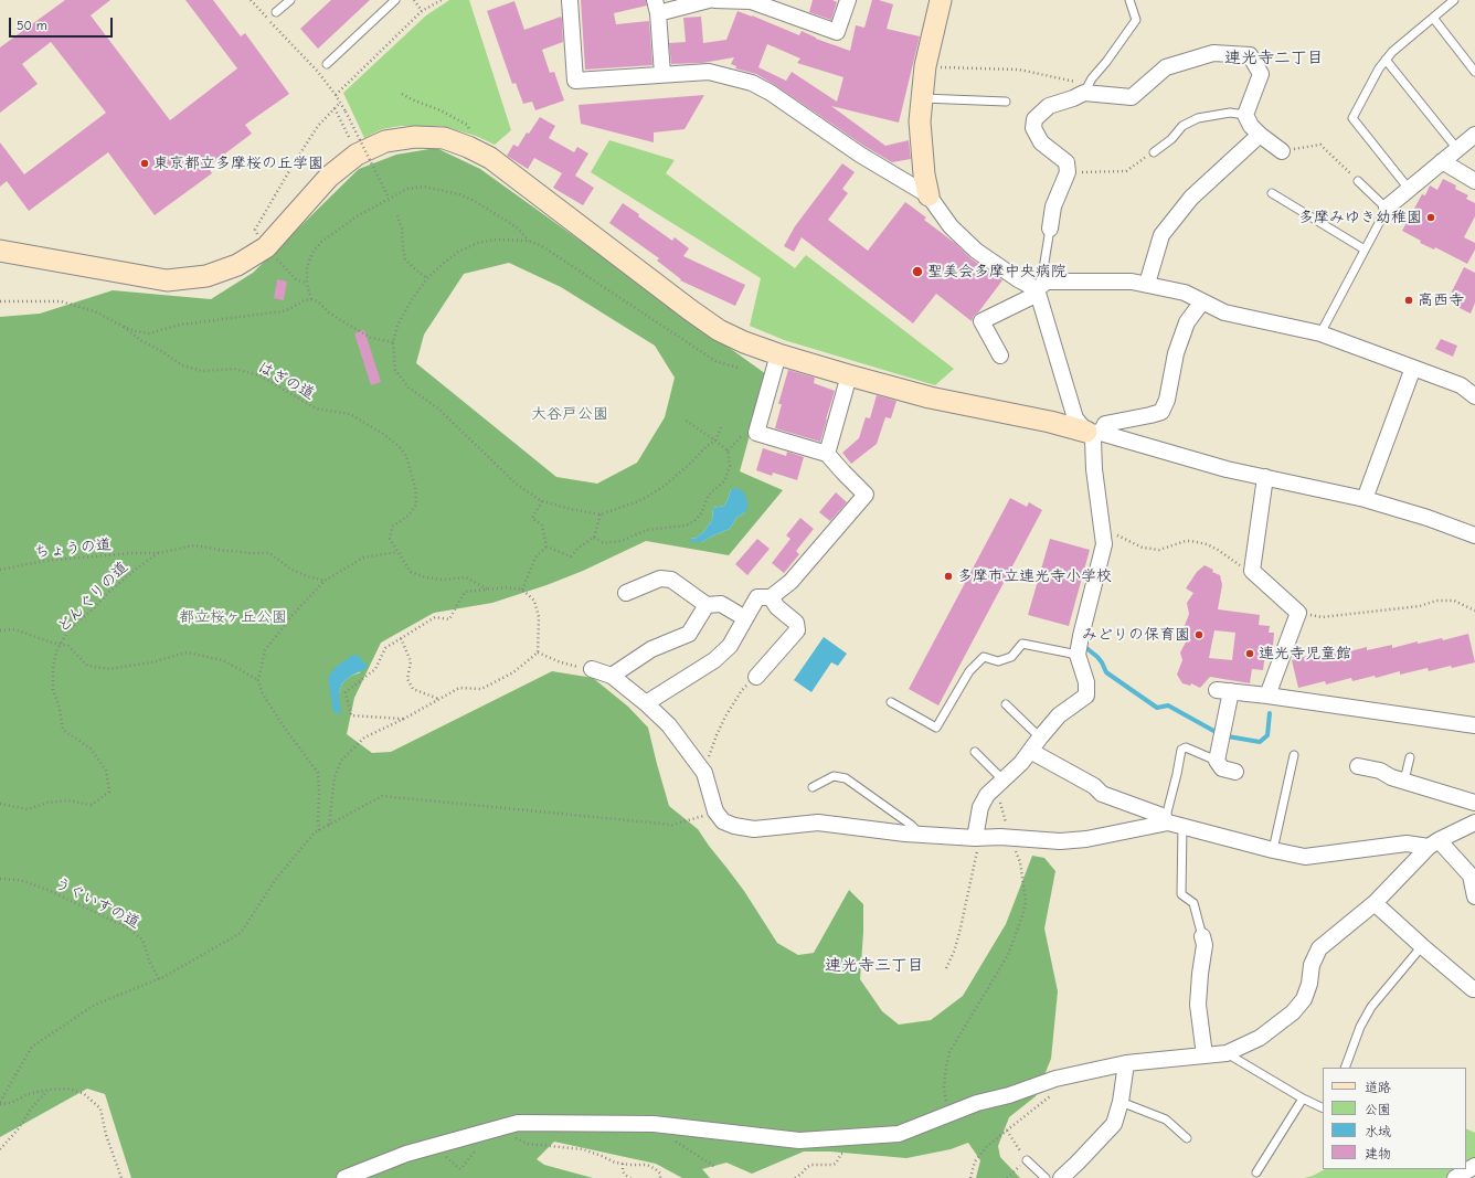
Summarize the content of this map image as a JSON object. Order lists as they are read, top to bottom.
{
  "streets": {
    "path": [
      "はぎの道",
      "ちょうの道",
      "どんぐりの道",
      "うぐいすの道"
    ]
  },
  "crossings": [
    ["ちょうの道", "どんぐりの道"]
  ],
  "districts": ["連光寺二丁目", "連光寺三丁目"],
  "parks": ["大谷戸公園", "都立桜ヶ丘公園"],
  "places": [
    "東京都立多摩桜の丘学園",
    "多摩みゆき幼稚園",
    "聖美会多摩中央病院",
    "高西寺",
    "多摩市立連光寺小学校",
    "みどりの保育園",
    "連光寺児童館"
  ],
  "legend": [
    "道路",
    "公園",
    "水域",
    "建物"
  ],
  "scale_bar": "50 m"
}
